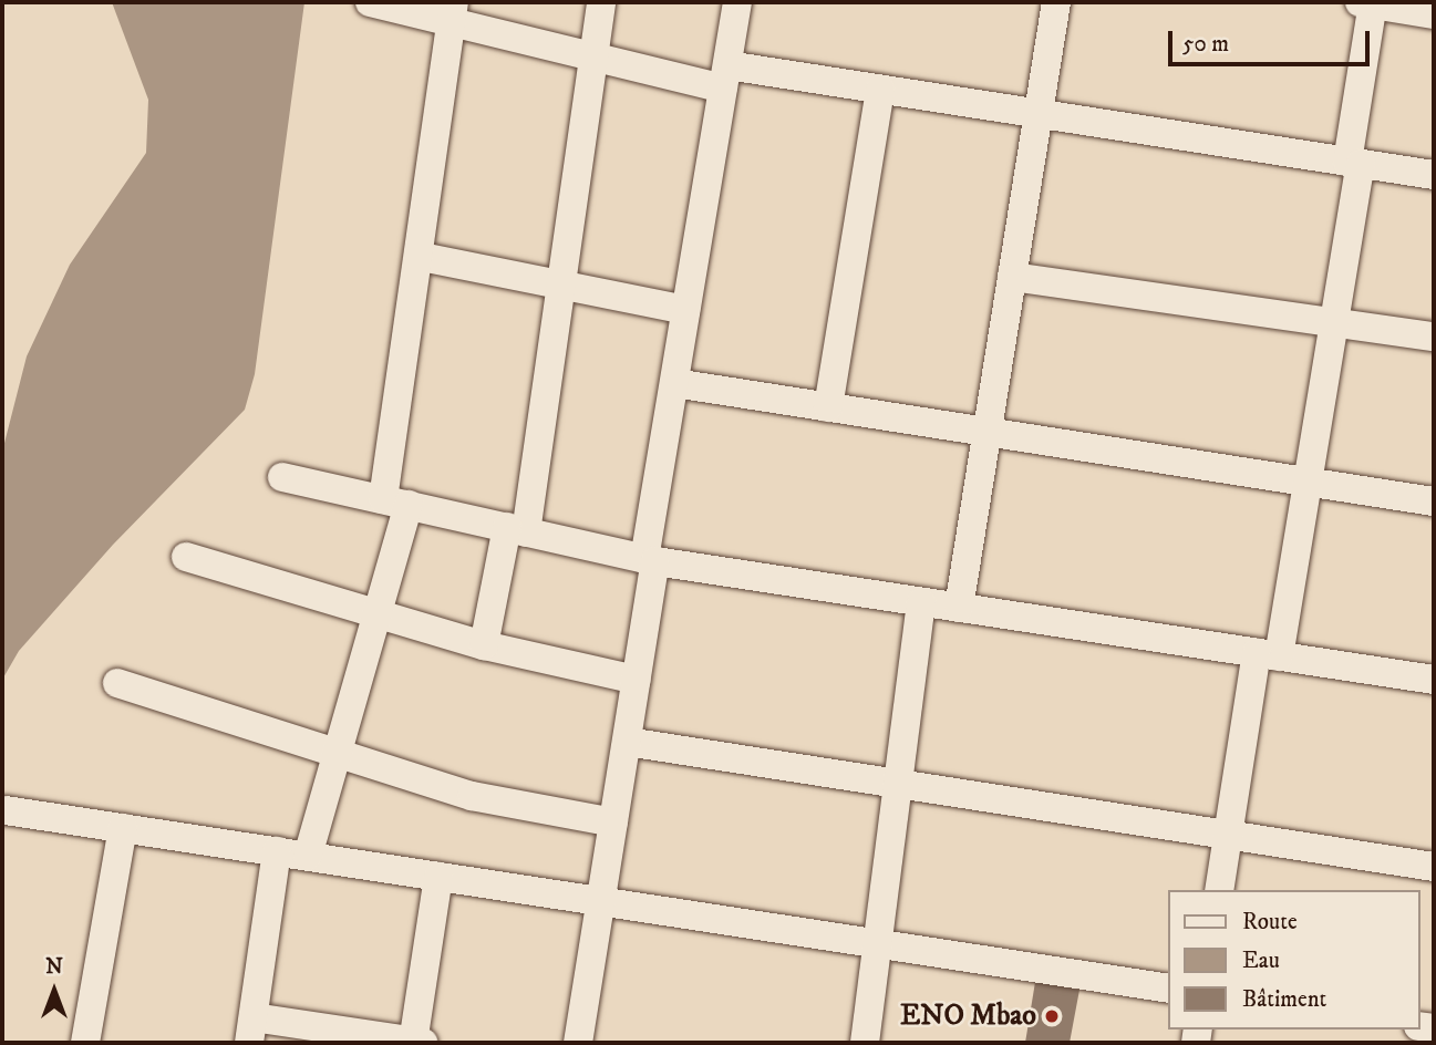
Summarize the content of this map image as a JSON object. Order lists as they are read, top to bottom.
{
  "places": ["ENO Mbao"],
  "legend": ["Route", "Eau", "Bâtiment"],
  "scale_bar": "50 m",
  "north": "top"
}
